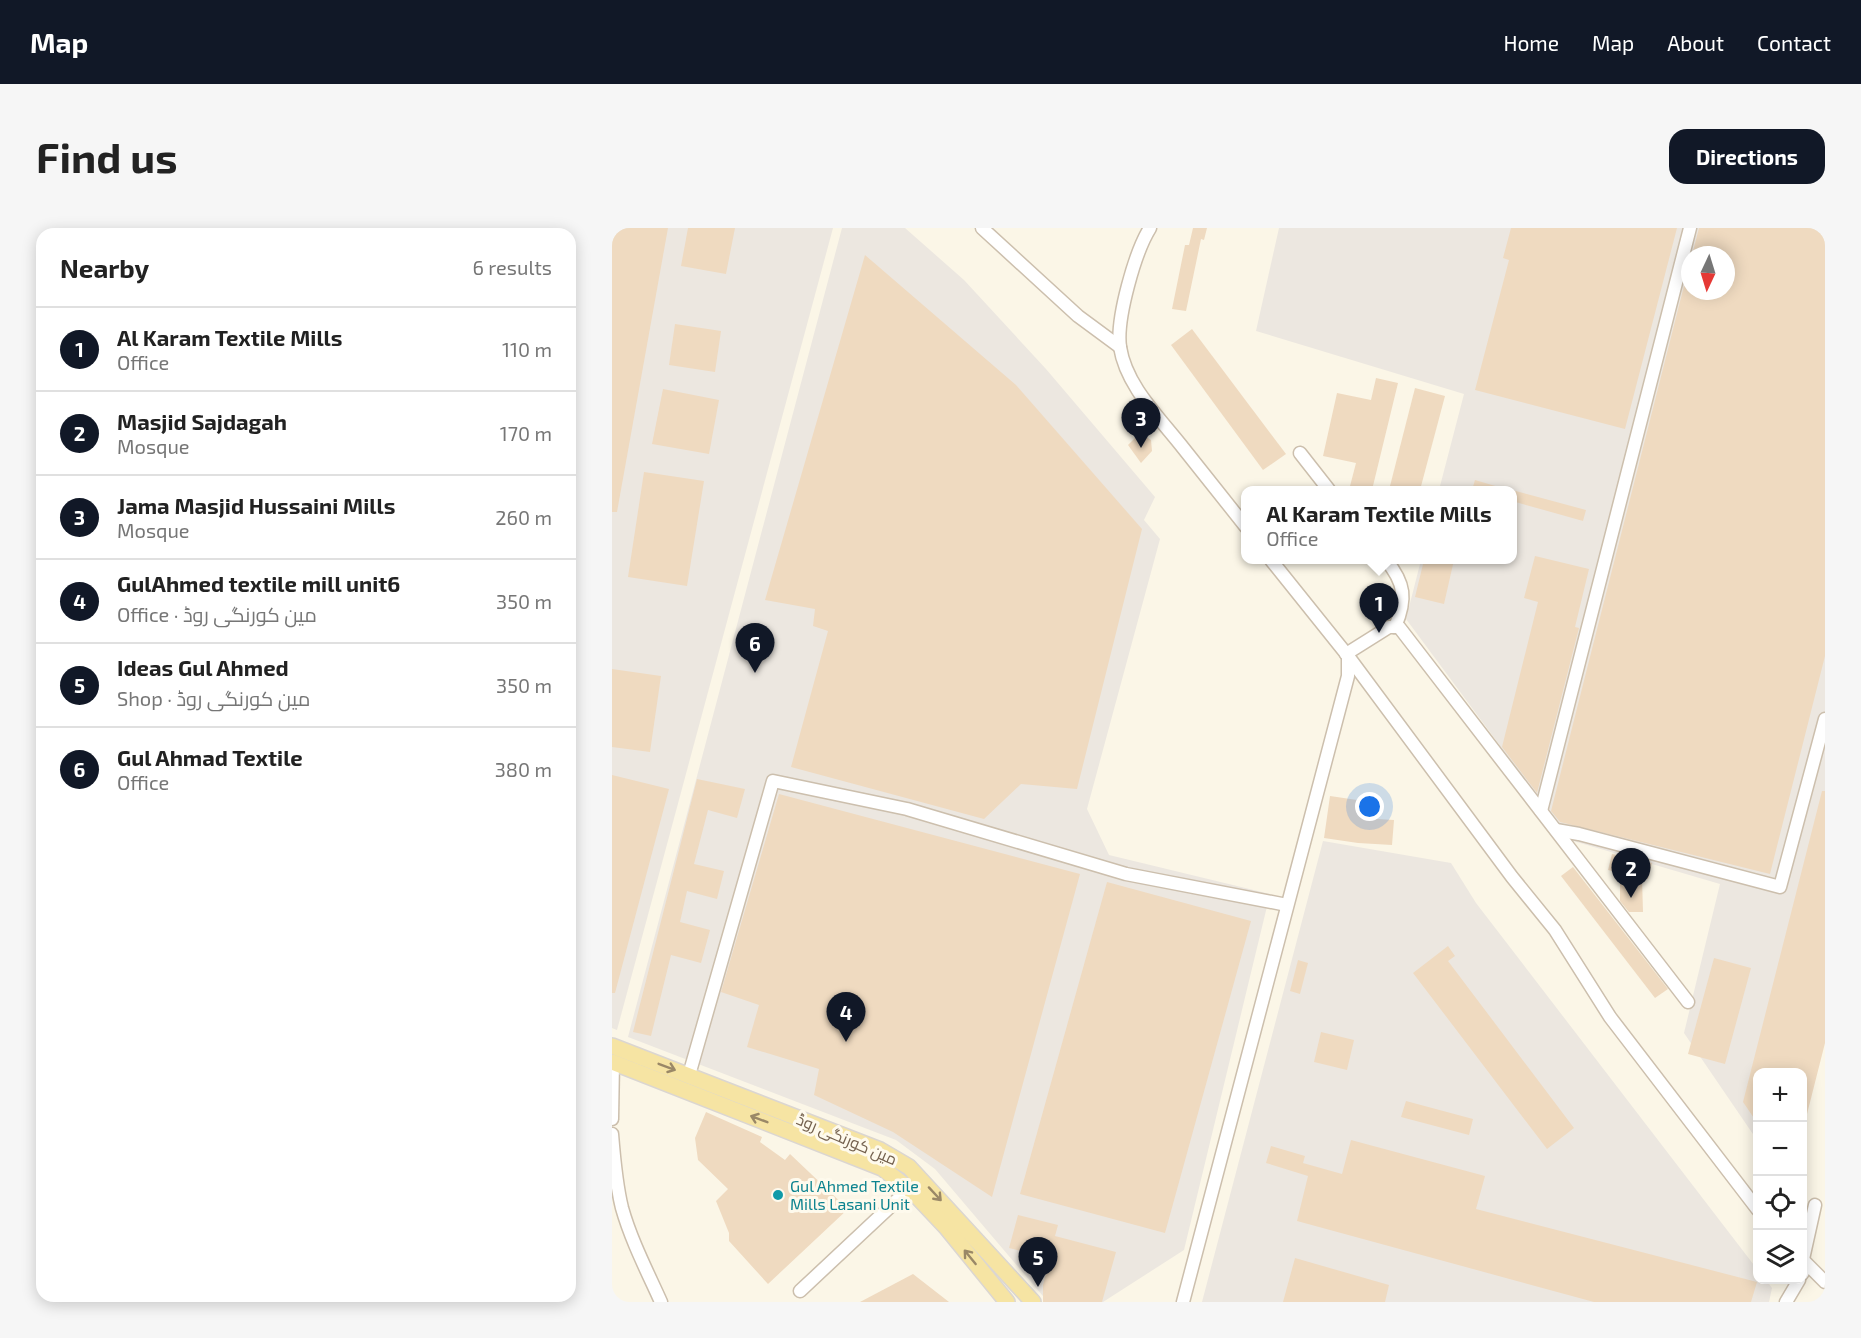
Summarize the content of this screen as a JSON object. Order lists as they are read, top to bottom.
{
  "streets": {
    "main road": ["مین کورنگی روڈ"]
  },
  "places": ["Gul Ahmed Textile Mills Lasani Unit"],
  "north": "bottom",
  "page": {
    "header": "Map",
    "nav": [
      "Home",
      "Map",
      "About",
      "Contact"
    ],
    "buttons": "Directions",
    "title": "Find us",
    "heading": ["Nearby", "6 results"],
    "list": [
      {
        "mark": "1",
        "name": "Al Karam Textile Mills",
        "note": "Office",
        "value": "110 m"
      },
      {
        "mark": "2",
        "name": "Masjid Sajdagah",
        "note": "Mosque",
        "value": "170 m"
      },
      {
        "mark": "3",
        "name": "Jama Masjid Hussaini Mills",
        "note": "Mosque",
        "value": "260 m"
      },
      {
        "mark": "4",
        "name": "GulAhmed textile mill unit6",
        "note": "Office · مین کورنگی روڈ",
        "value": "350 m"
      },
      {
        "mark": "5",
        "name": "Ideas Gul Ahmed",
        "note": "Shop · مین کورنگی روڈ",
        "value": "350 m"
      },
      {
        "mark": "6",
        "name": "Gul Ahmad Textile",
        "note": "Office",
        "value": "380 m"
      }
    ],
    "pins": [
      "3",
      "1",
      "6",
      "2",
      "4",
      "5"
    ],
    "popup": ["Al Karam Textile Mills", "Office"],
    "map_buttons": ["+", "−"]
  }
}
